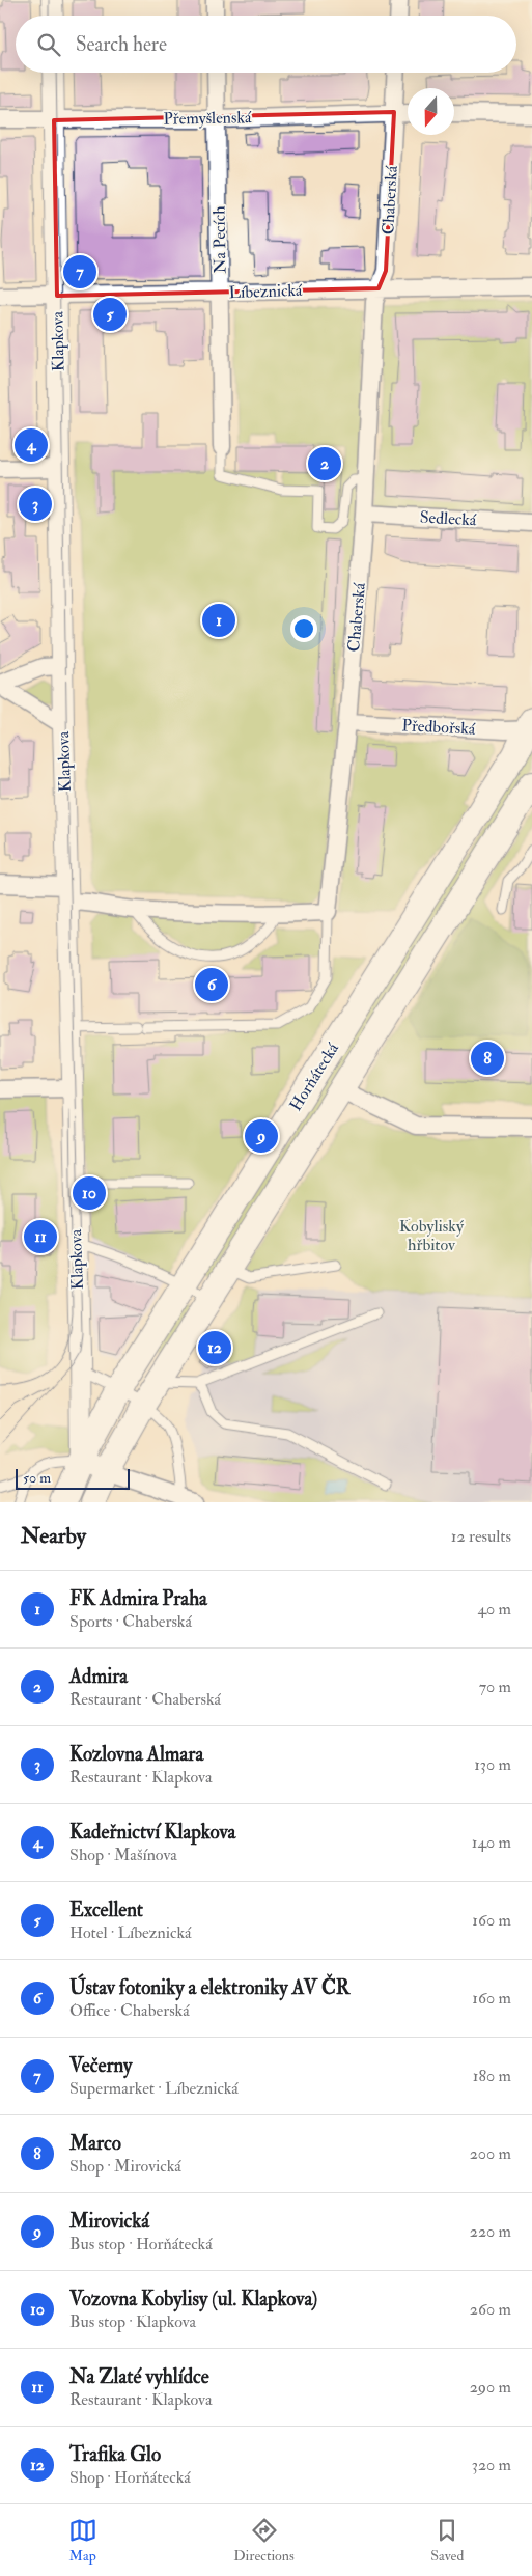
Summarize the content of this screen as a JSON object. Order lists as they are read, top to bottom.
{
  "streets": {
    "main road": ["Horňátecká"],
    "street": [
      "Přemyšlenská",
      "Chaberská",
      "Na Pecích",
      "Líbeznická",
      "Klapkova",
      "Sedlecká",
      "Předbořská"
    ]
  },
  "crossings": [
    ["Přemyšlenská", "Chaberská"],
    ["Přemyšlenská", "Na Pecích"],
    ["Přemyšlenská", "Klapkova"],
    ["Chaberská", "Líbeznická"],
    ["Chaberská", "Sedlecká"],
    ["Chaberská", "Předbořská"],
    ["Na Pecích", "Líbeznická"],
    ["Líbeznická", "Klapkova"],
    ["Klapkova", "Horňátecká"],
    ["Předbořská", "Horňátecká"]
  ],
  "parks": ["Kobyliský hřbitov"],
  "scale_bar": "50 m",
  "north": "bottom",
  "page": {
    "search": "Search here",
    "pins": [
      "7",
      "5",
      "4",
      "2",
      "3",
      "1",
      "6",
      "8",
      "9",
      "10",
      "11",
      "12"
    ],
    "scale": "50 m",
    "heading": ["Nearby", "12 results"],
    "list": [
      {
        "mark": "1",
        "name": "FK Admira Praha",
        "note": "Sports · Chaberská",
        "value": "40 m"
      },
      {
        "mark": "2",
        "name": "Admira",
        "note": "Restaurant · Chaberská",
        "value": "70 m"
      },
      {
        "mark": "3",
        "name": "Kozlovna Almara",
        "note": "Restaurant · Klapkova",
        "value": "130 m"
      },
      {
        "mark": "4",
        "name": "Kadeřnictví Klapkova",
        "note": "Shop · Mašínova",
        "value": "140 m"
      },
      {
        "mark": "5",
        "name": "Excellent",
        "note": "Hotel · Líbeznická",
        "value": "160 m"
      },
      {
        "mark": "6",
        "name": "Ústav fotoniky a elektroniky AV ČR",
        "note": "Office · Chaberská",
        "value": "160 m"
      },
      {
        "mark": "7",
        "name": "Večerny",
        "note": "Supermarket · Líbeznická",
        "value": "180 m"
      },
      {
        "mark": "8",
        "name": "Marco",
        "note": "Shop · Mirovická",
        "value": "200 m"
      },
      {
        "mark": "9",
        "name": "Mirovická",
        "note": "Bus stop · Horňátecká",
        "value": "220 m"
      },
      {
        "mark": "10",
        "name": "Vozovna Kobylisy (ul. Klapkova)",
        "note": "Bus stop · Klapkova",
        "value": "260 m"
      },
      {
        "mark": "11",
        "name": "Na Zlaté vyhlídce",
        "note": "Restaurant · Klapkova",
        "value": "290 m"
      },
      {
        "mark": "12",
        "name": "Trafika Glo",
        "note": "Shop · Horňátecká",
        "value": "320 m"
      }
    ],
    "nav": ["Map", "Directions", "Saved"]
  }
}
